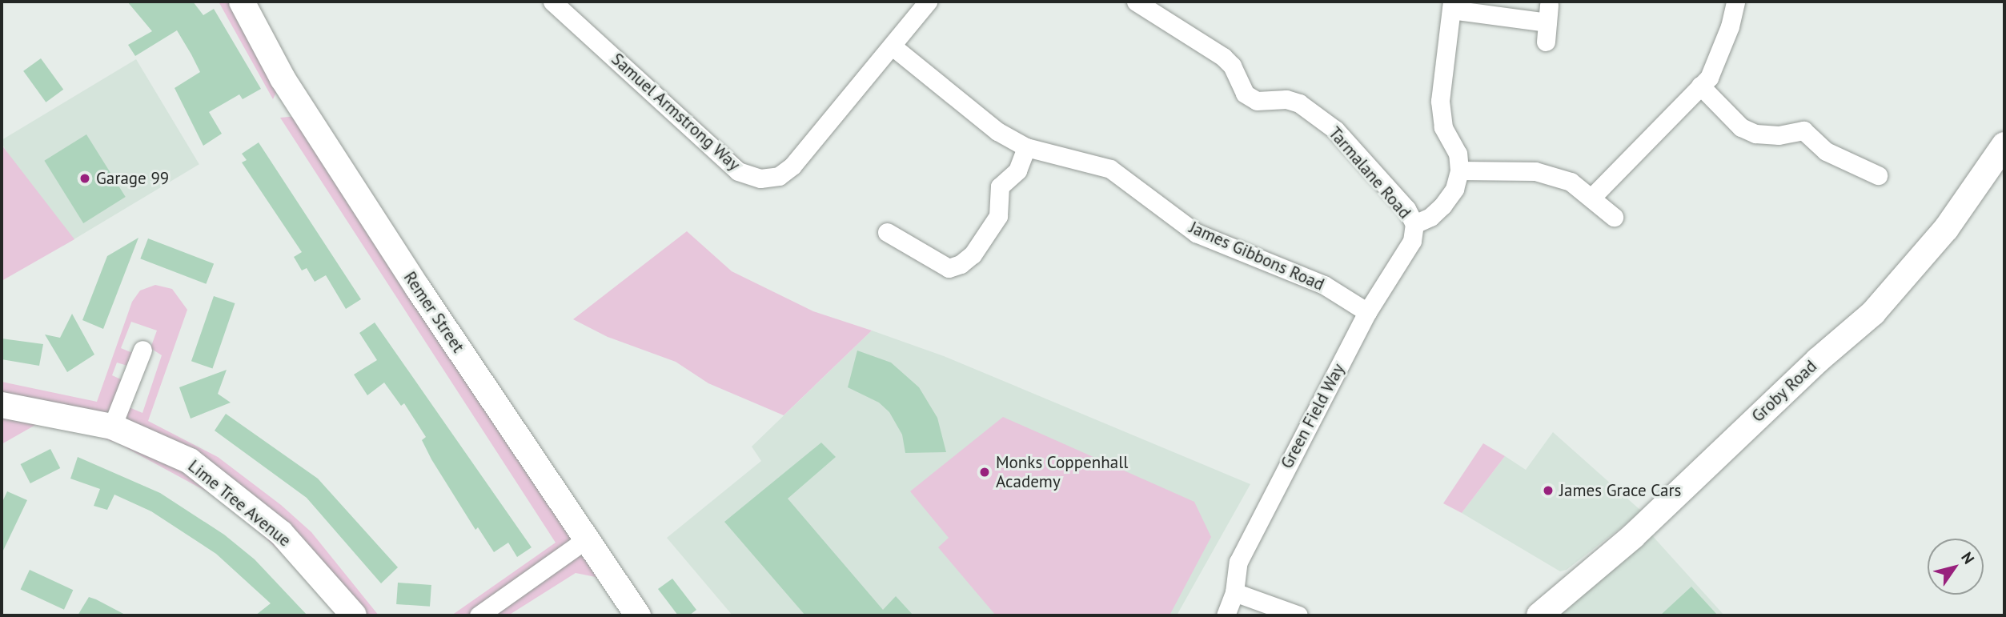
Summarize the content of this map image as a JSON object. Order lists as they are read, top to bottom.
{
  "streets": {
    "street": [
      "Samuel Armstrong Way",
      "Tarmalane Road",
      "James Gibbons Road",
      "Remer Street",
      "Groby Road",
      "Green Field Way",
      "Lime Tree Avenue"
    ]
  },
  "crossings": [
    ["Samuel Armstrong Way", "James Gibbons Road"],
    ["Tarmalane Road", "Green Field Way"],
    ["James Gibbons Road", "Green Field Way"]
  ],
  "places": ["Garage 99", "Monks Coppenhall Academy", "James Grace Cars"],
  "north": "top right"
}
